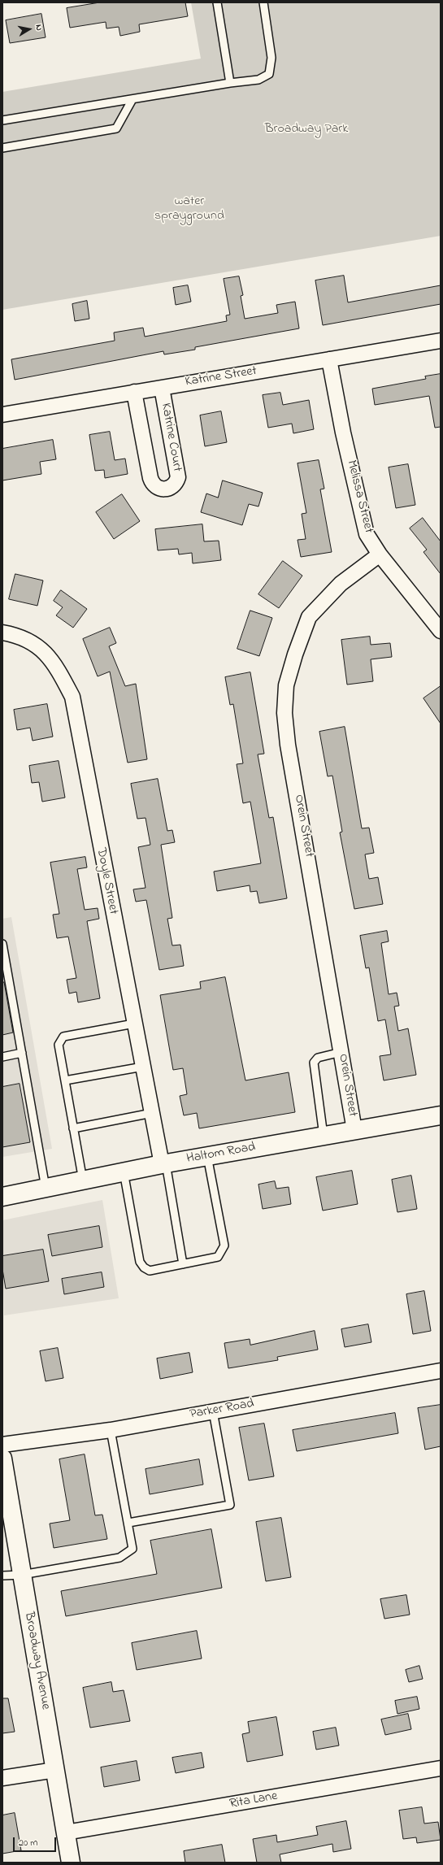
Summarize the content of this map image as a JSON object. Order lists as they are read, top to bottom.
{
  "streets": {
    "main road": ["Haltom Road", "Broadway Avenue"],
    "street": [
      "Katrine Street",
      "Katrine Court",
      "Melissa Street",
      "Orein Street",
      "Doyle Street",
      "Parker Road",
      "Rita Lane"
    ]
  },
  "crossings": [
    ["Katrine Street", "Katrine Court"],
    ["Katrine Street", "Melissa Street"],
    ["Melissa Street", "Orein Street"],
    ["Orein Street", "Haltom Road"],
    ["Doyle Street", "Haltom Road"],
    ["Broadway Avenue", "Rita Lane"]
  ],
  "parks": ["Broadway Park", "water sprayground"],
  "scale_bar": "20 m",
  "north": "right"
}
